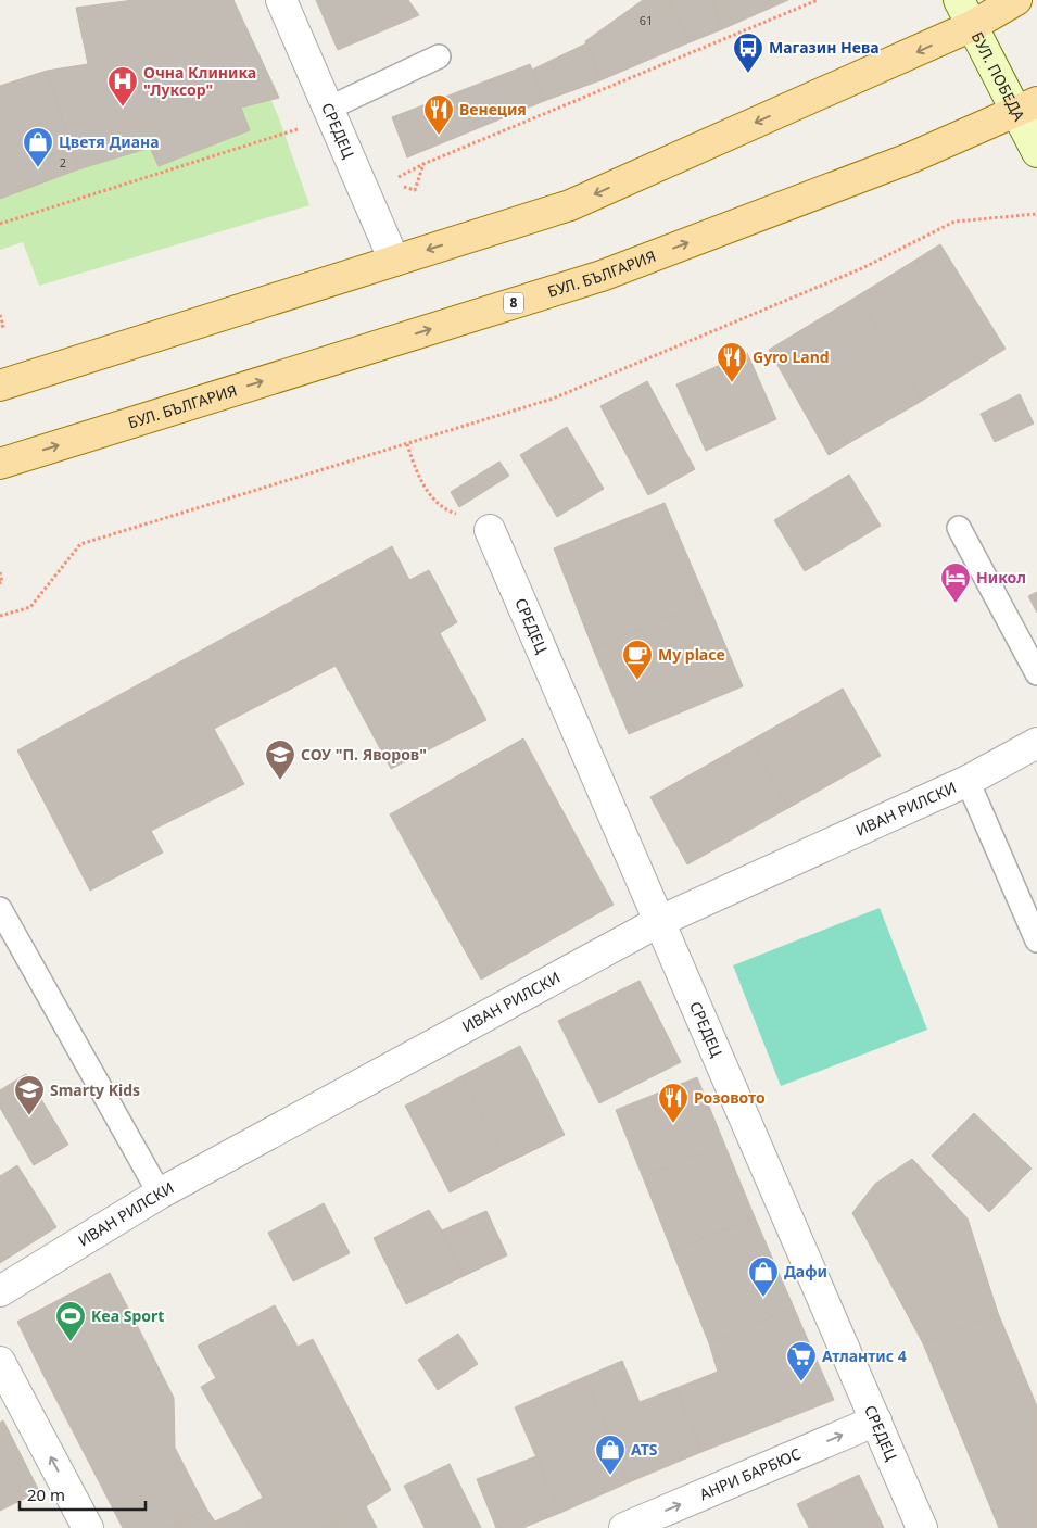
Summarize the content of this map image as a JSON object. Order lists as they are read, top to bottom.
{
  "streets": {
    "main road": ["БУЛ. ПОБЕДА", "БУЛ. БЪЛГАРИЯ", "8"],
    "street": ["СРЕДЕЦ", "ИВАН РИЛСКИ", "АНРИ БАРБЮС"]
  },
  "crossings": [
    ["БУЛ. ПОБЕДА", "БУЛ. БЪЛГАРИЯ"],
    ["СРЕДЕЦ", "ИВАН РИЛСКИ"],
    ["СРЕДЕЦ", "АНРИ БАРБЮС"]
  ],
  "one_way": ["АНРИ БАРБЮС"],
  "places": {
    "bus stop": ["Магазин Нева"],
    "hospital": ["Очна Клиника \"Луксор\""],
    "restaurant": ["Венеция", "Gyro Land", "Розовото"],
    "shop": ["Цветя Диана", "Дафи", "ATS"],
    "hotel": ["Никол"],
    "cafe": ["My place"],
    "school or university": ["СОУ \"П. Яворов\"", "Smarty Kids"],
    "sports": ["Kea Sport"],
    "supermarket": ["Атлантис 4"]
  },
  "house_numbers": ["61", "2"],
  "scale_bar": "20 m"
}
